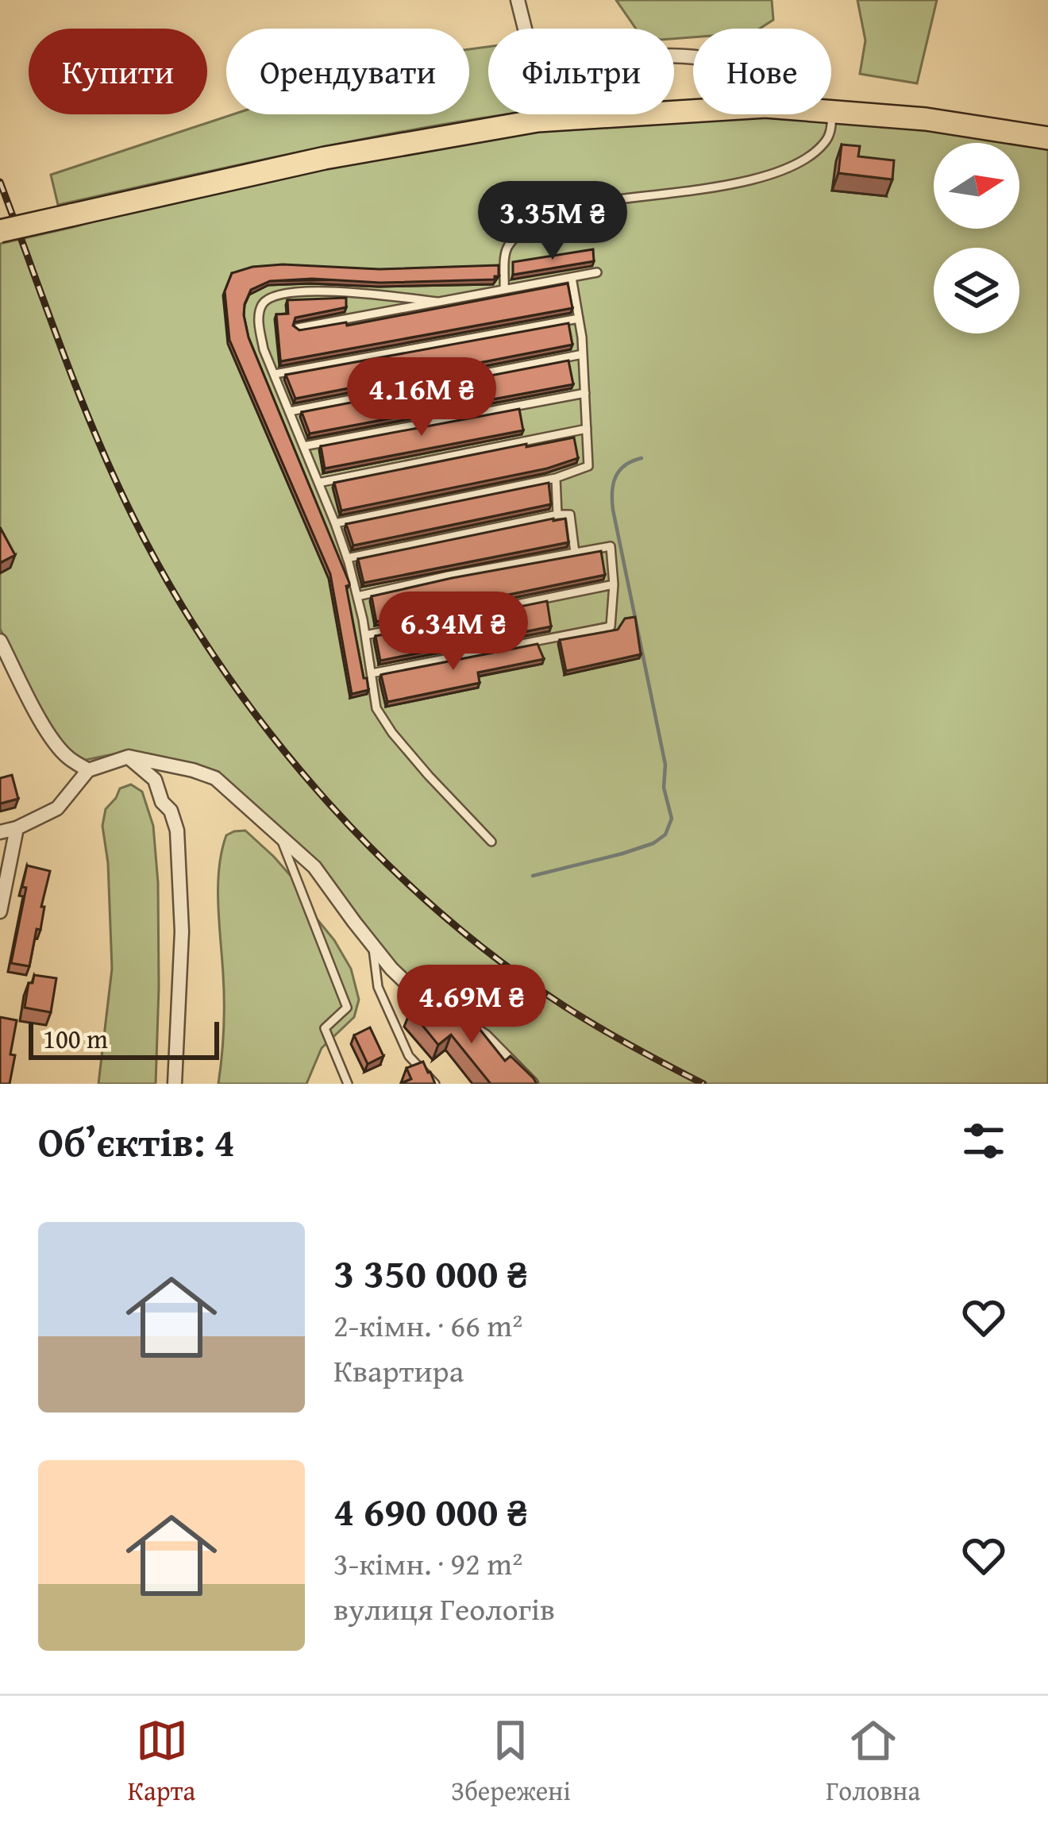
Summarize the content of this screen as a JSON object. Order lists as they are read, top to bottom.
{
  "scale_bar": "100 m",
  "north": "right",
  "page": {
    "chip": [
      "Купити",
      "Орендувати",
      "Фільтри",
      "Нове"
    ],
    "price": [
      "3.35M ₴",
      "4.16M ₴",
      "6.34M ₴",
      "4.69M ₴"
    ],
    "scale": "100 m",
    "heading": "Об’єктів: 4",
    "list": [
      {
        "name": "3 350 000 ₴",
        "note": "2-кімн. · 66 m² · Квартира"
      },
      {
        "name": "4 690 000 ₴",
        "note": "3-кімн. · 92 m² · вулиця Геологів"
      }
    ],
    "tabs": ["Карта", "Збережені", "Головна"]
  }
}
